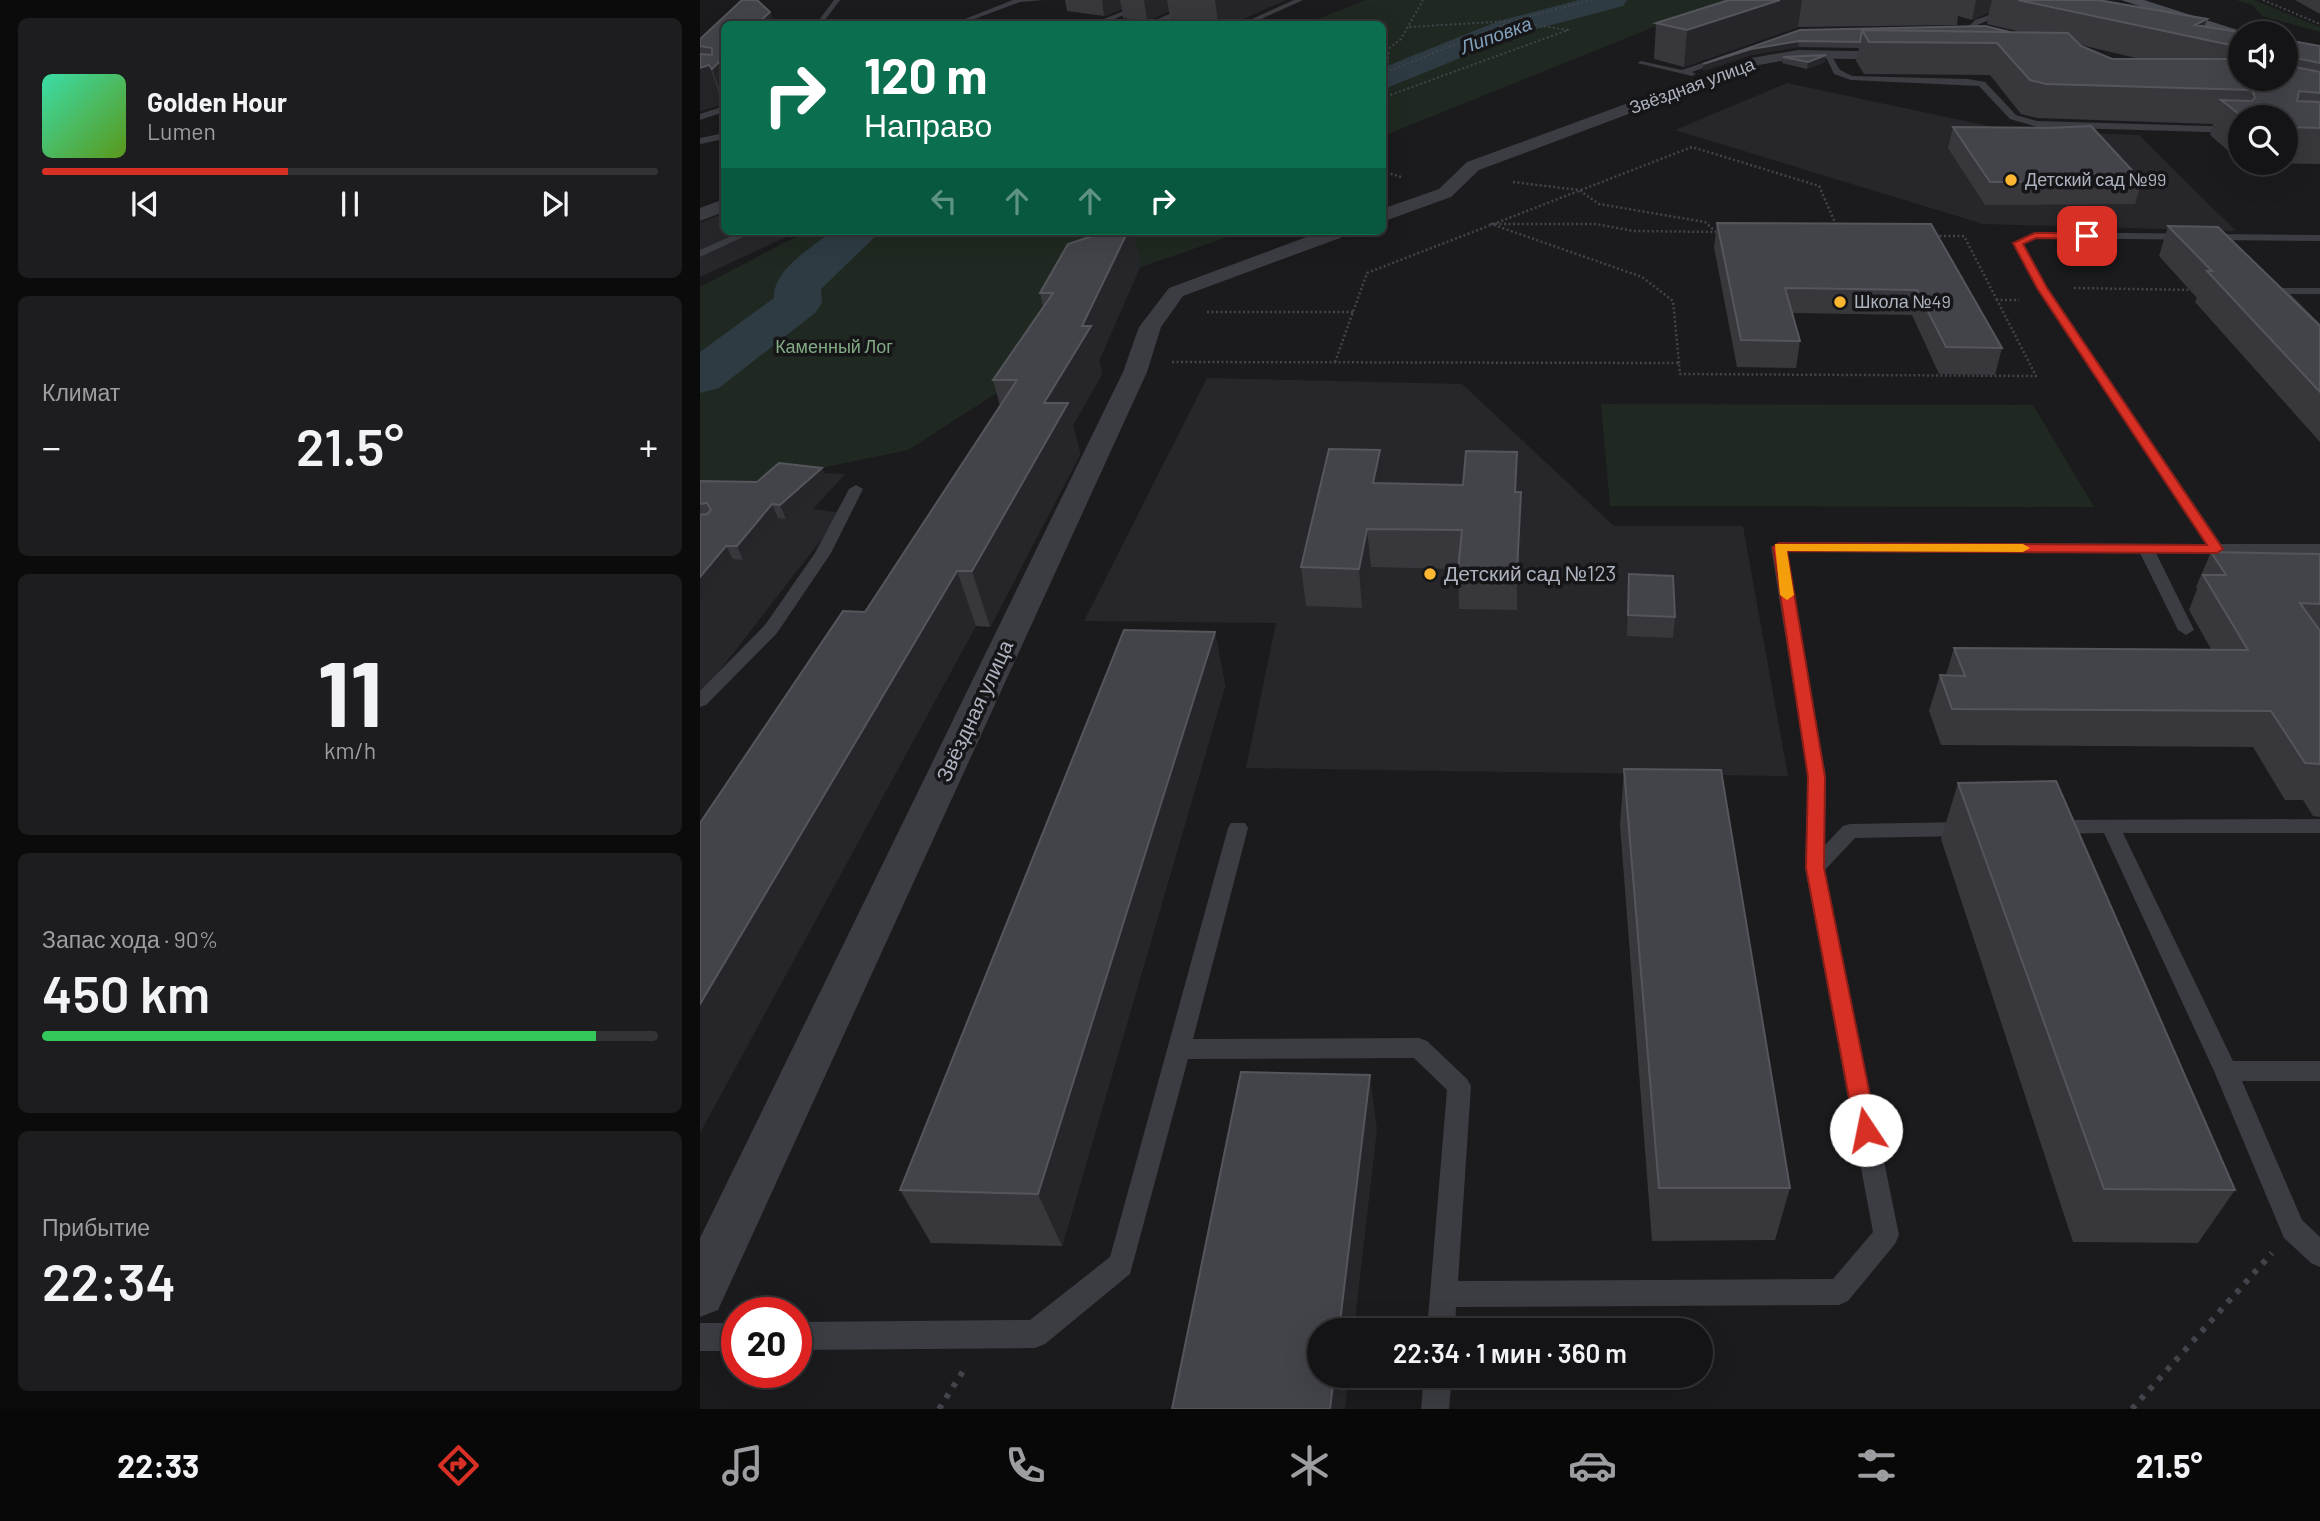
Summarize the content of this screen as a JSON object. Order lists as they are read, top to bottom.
{
  "streets": {
    "street": ["Звёздная улица"]
  },
  "water": ["Липовка"],
  "parks": ["Каменный Лог"],
  "places": ["Детский сад №99", "Школа №49", "Детский сад №123"],
  "page": {
    "turn": ["120 m", "Направо"],
    "song": ["Golden Hour", "Lumen"],
    "tile": [
      "Климат",
      ["11", "km/h"],
      ["Запас хода · 90%", "450 km"],
      ["Прибытие", "22:34"]
    ],
    "heat": ["−", "21.5°", "+"],
    "limit": "20",
    "trip": "22:34 · 1 мин · 360 m",
    "tabs": ["22:33", "21.5°"]
  }
}
